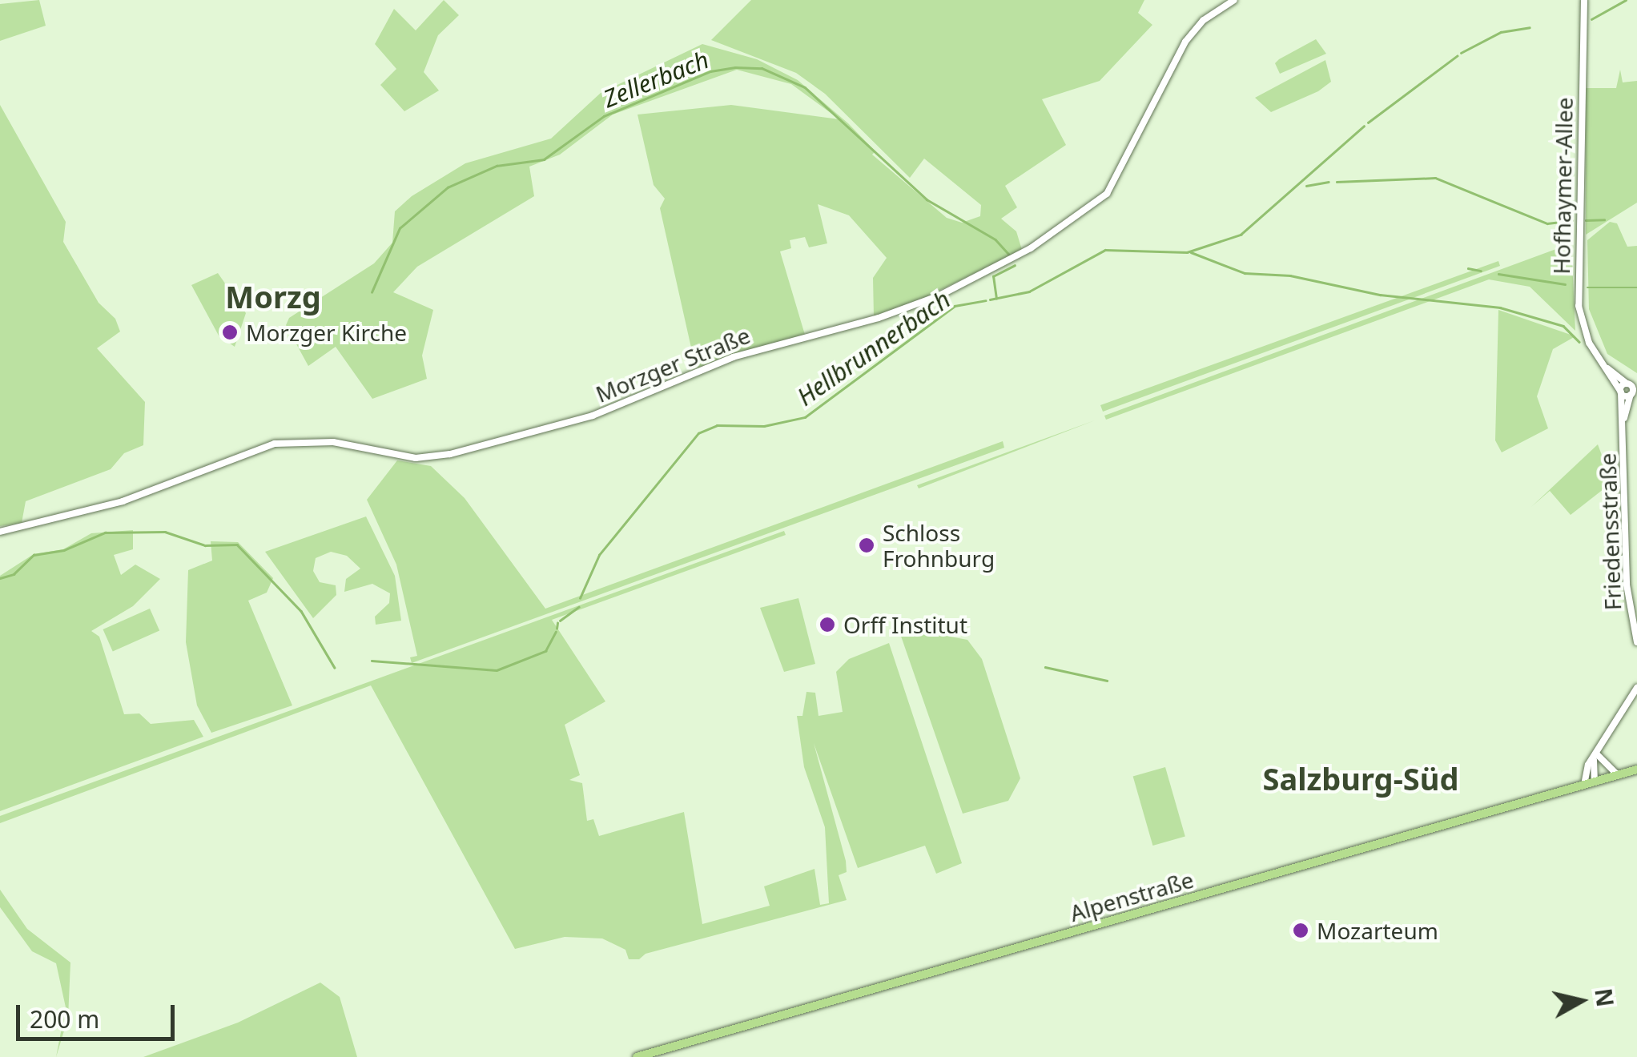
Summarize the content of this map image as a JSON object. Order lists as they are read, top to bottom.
{
  "streets": {
    "main road": ["Alpenstraße"],
    "street": ["Hofhaymer-Allee", "Morzger Straße", "Friedensstraße"]
  },
  "crossings": [
    ["Hofhaymer-Allee", "Friedensstraße"]
  ],
  "districts": ["Morzg", "Salzburg-Süd"],
  "water": ["Zellerbach", "Hellbrunnerbach"],
  "places": [
    "Morzger Kirche",
    "Schloss Frohnburg",
    "Orff Institut",
    "Mozarteum"
  ],
  "scale_bar": "200 m",
  "north": "right"
}
